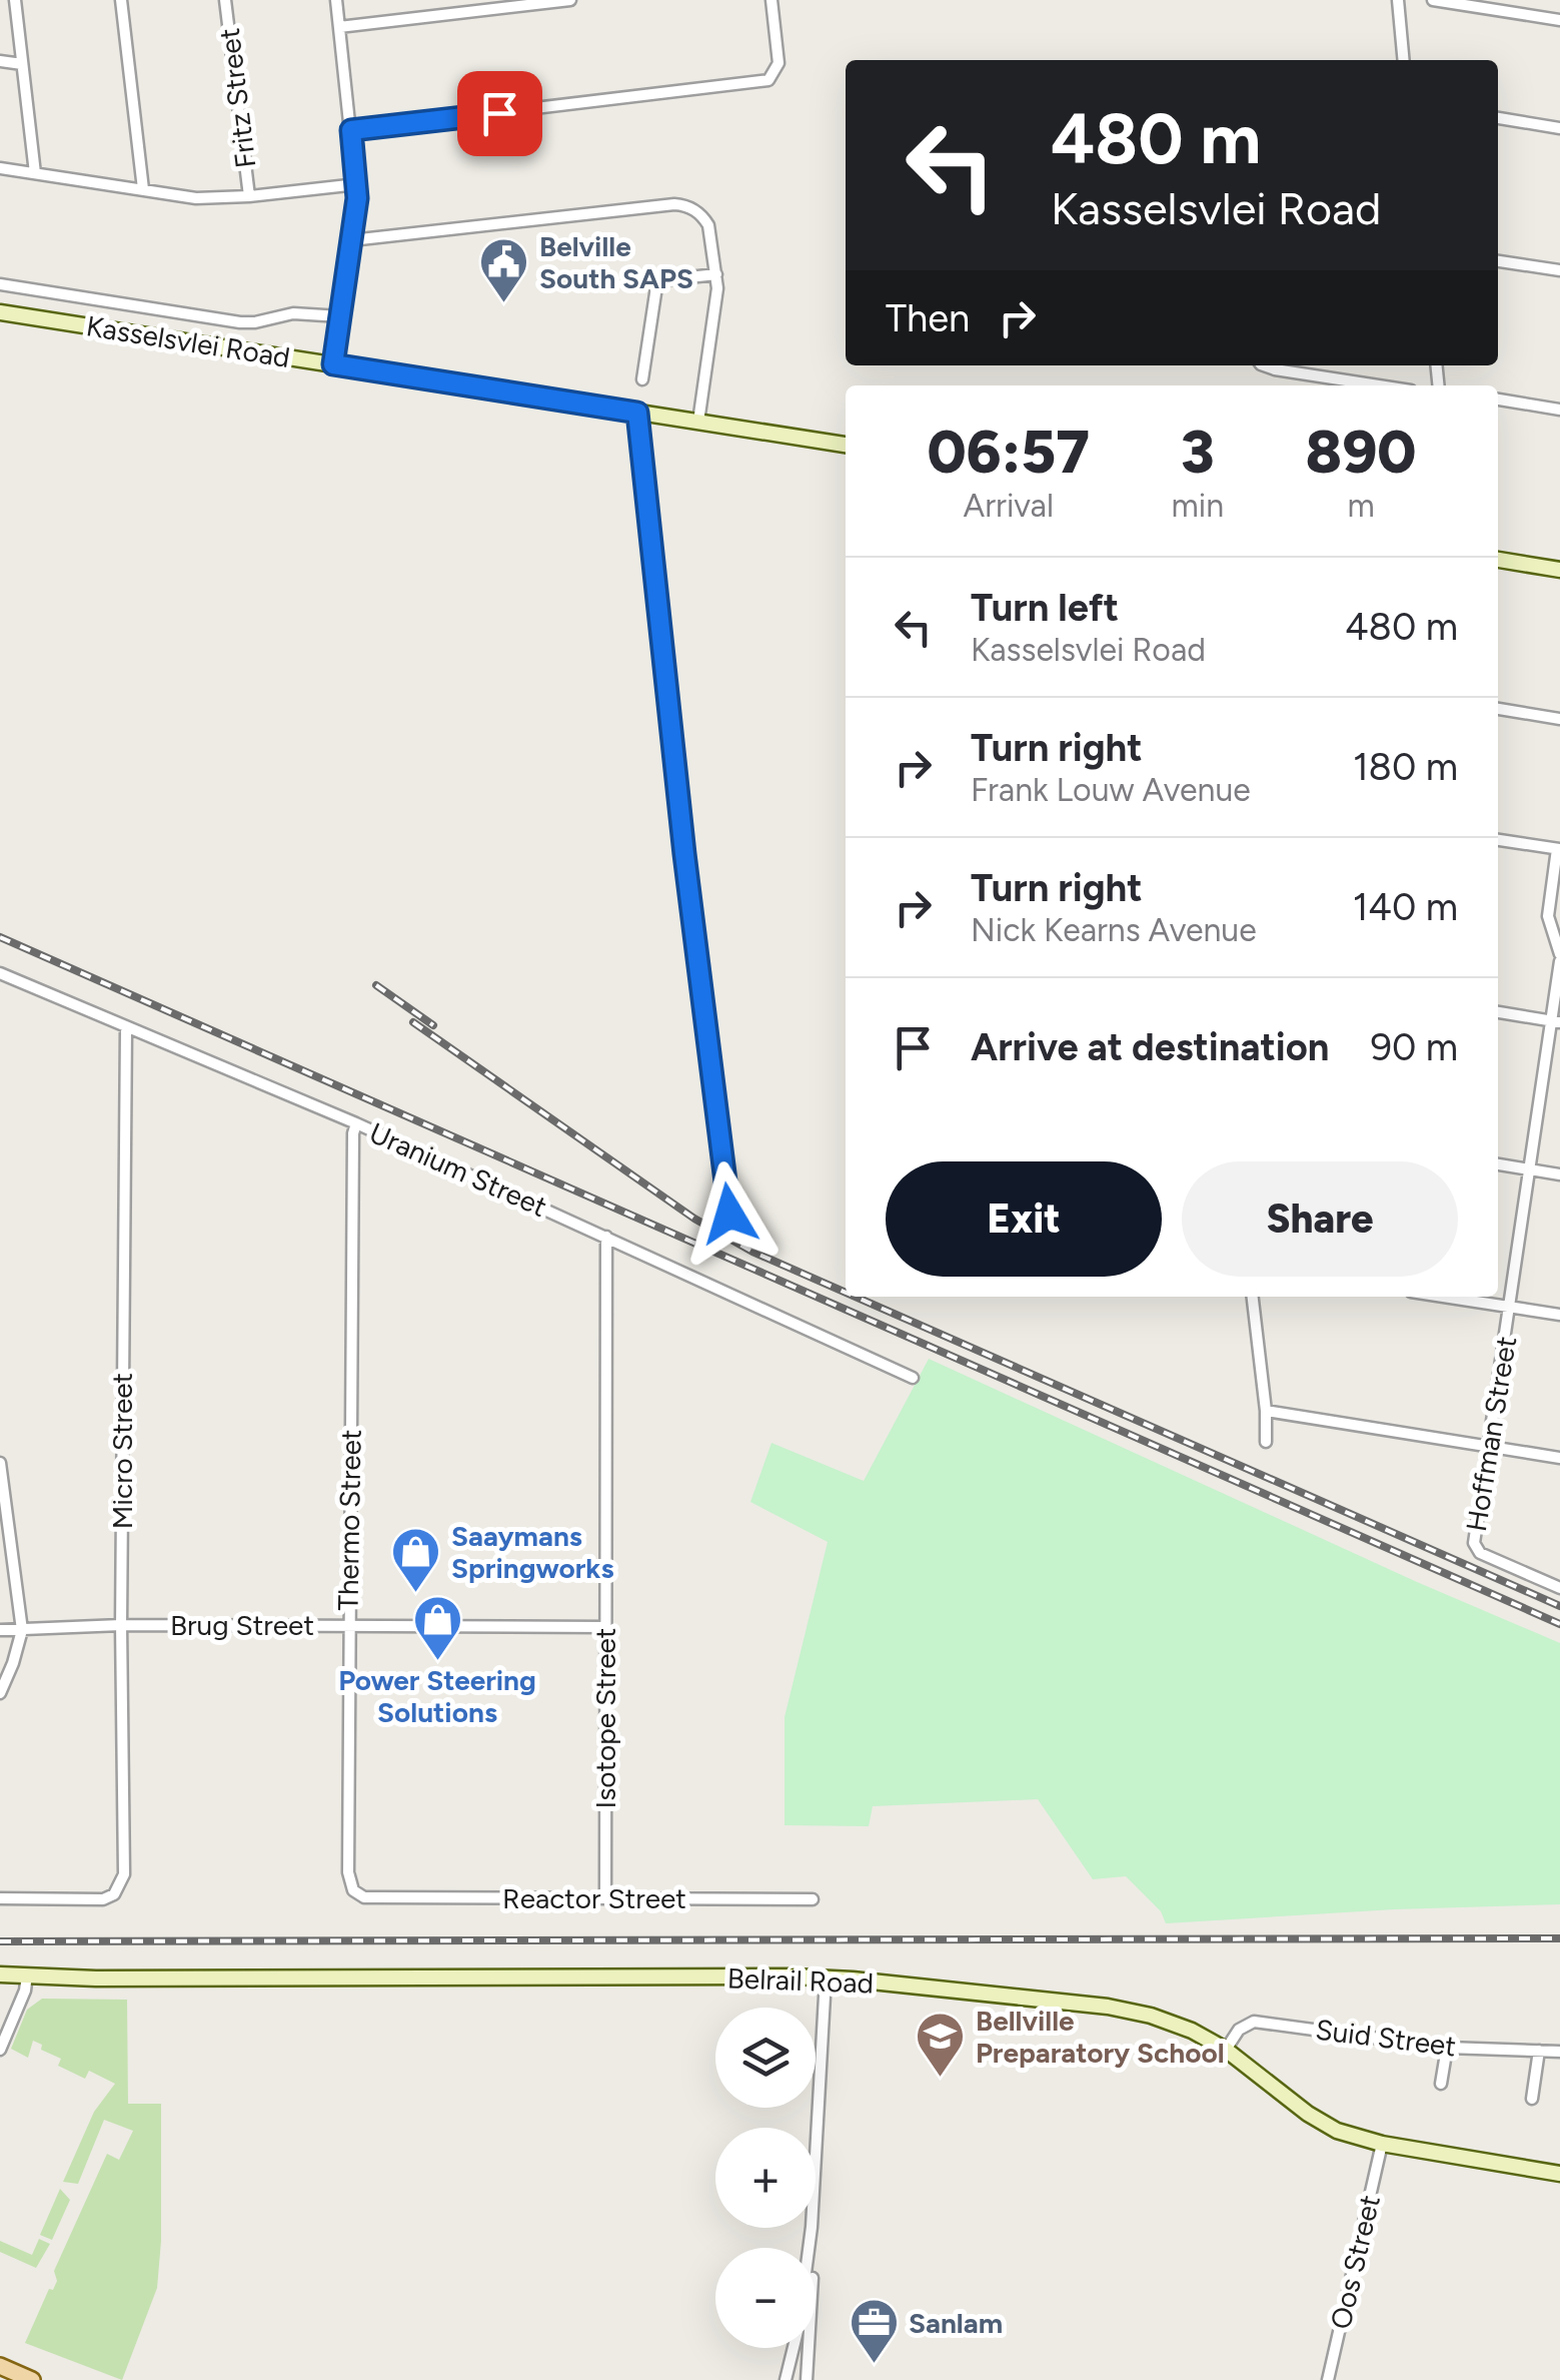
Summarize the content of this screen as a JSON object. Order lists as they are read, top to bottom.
{
  "streets": {
    "street": [
      "Fritz Street",
      "Kasselsvlei Road",
      "Uranium Street",
      "Hoffman Street",
      "Micro Street",
      "Thermo Street",
      "Brug Street",
      "Isotope Street",
      "Reactor Street",
      "Belrail Road",
      "Suid Street",
      "Oos Street"
    ]
  },
  "crossings": [
    ["Uranium Street", "Micro Street"],
    ["Uranium Street", "Thermo Street"],
    ["Uranium Street", "Isotope Street"],
    ["Micro Street", "Brug Street"],
    ["Thermo Street", "Brug Street"],
    ["Thermo Street", "Reactor Street"],
    ["Brug Street", "Isotope Street"],
    ["Isotope Street", "Reactor Street"],
    ["Belrail Road", "Suid Street"],
    ["Belrail Road", "Oos Street"]
  ],
  "places": {
    "public building": ["Belville South SAPS"],
    "shop": ["Saaymans Springworks", "Power Steering Solutions"],
    "school or university": ["Bellville Preparatory School"],
    "office": ["Sanlam"]
  },
  "page": {
    "turn": ["480 m", "Kasselsvlei Road"],
    "then": "Then",
    "eta": [
      "06:57",
      "Arrival",
      "3",
      "min",
      "890",
      "m"
    ],
    "list": [
      {
        "name": "Turn left",
        "note": "Kasselsvlei Road",
        "value": "480 m"
      },
      {
        "name": "Turn right",
        "note": "Frank Louw Avenue",
        "value": "180 m"
      },
      {
        "name": "Turn right",
        "note": "Nick Kearns Avenue",
        "value": "140 m"
      },
      {
        "name": "Arrive at destination",
        "value": "90 m"
      }
    ],
    "buttons": ["Exit", "Share"],
    "map_buttons": ["+", "−"]
  }
}
